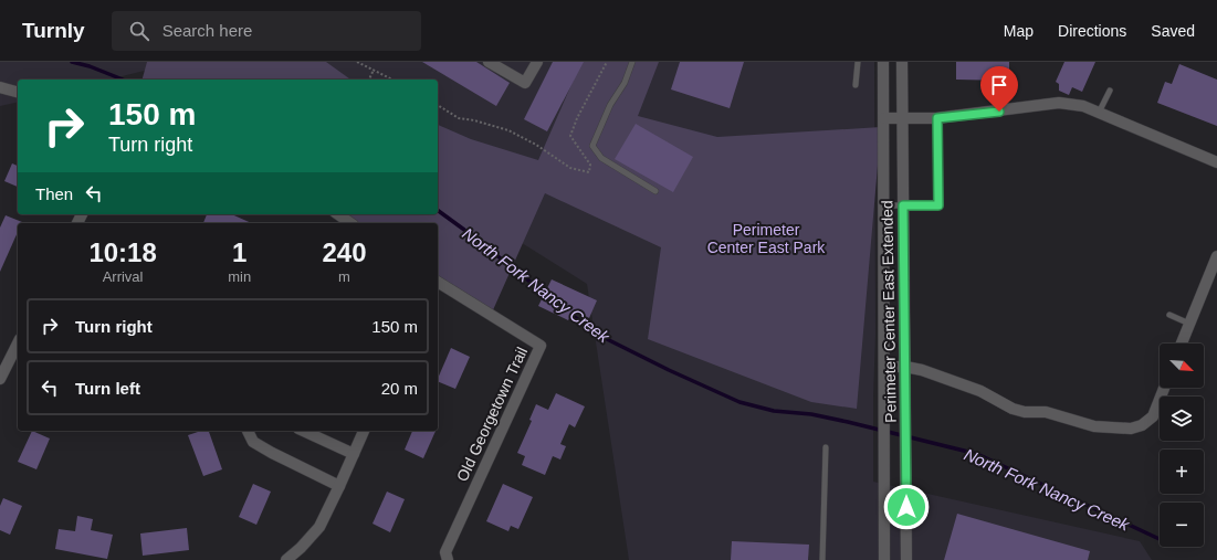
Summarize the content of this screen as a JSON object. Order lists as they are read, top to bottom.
{
  "streets": {
    "street": ["Perimeter Center East Extended", "Old Georgetown Trail"]
  },
  "water": ["North Fork Nancy Creek"],
  "parks": ["Perimeter Center East Park"],
  "north": "bottom right",
  "page": {
    "header": "Turnly",
    "search": "Search here",
    "nav": ["Map", "Directions", "Saved"],
    "turn": ["150 m", "Turn right"],
    "then": "Then",
    "eta": [
      "10:18",
      "Arrival",
      "1",
      "min",
      "240",
      "m"
    ],
    "list": [
      {
        "name": "Turn right",
        "value": "150 m"
      },
      {
        "name": "Turn left",
        "value": "20 m"
      }
    ],
    "map_buttons": ["+", "−"]
  }
}
